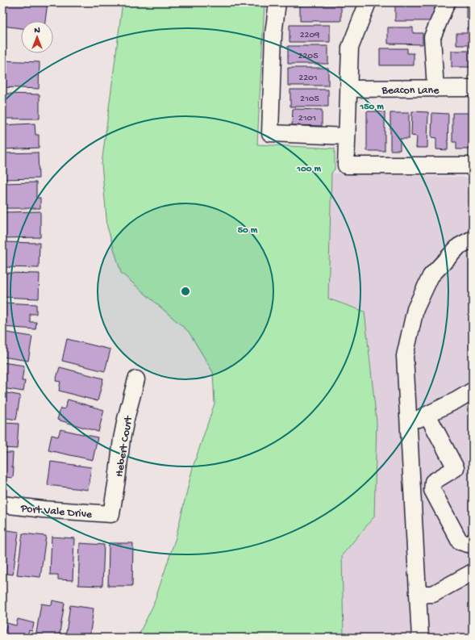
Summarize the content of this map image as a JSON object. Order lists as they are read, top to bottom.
{
  "streets": {
    "street": ["Beacon Lane", "Hebert Court", "Port Vale Drive"]
  },
  "crossings": [
    ["Hebert Court", "Port Vale Drive"]
  ],
  "house_numbers": [
    "2209",
    "2205",
    "2201",
    "2105",
    "2101"
  ],
  "north": "top",
  "rings": ["150 m", "100 m", "50 m"]
}
